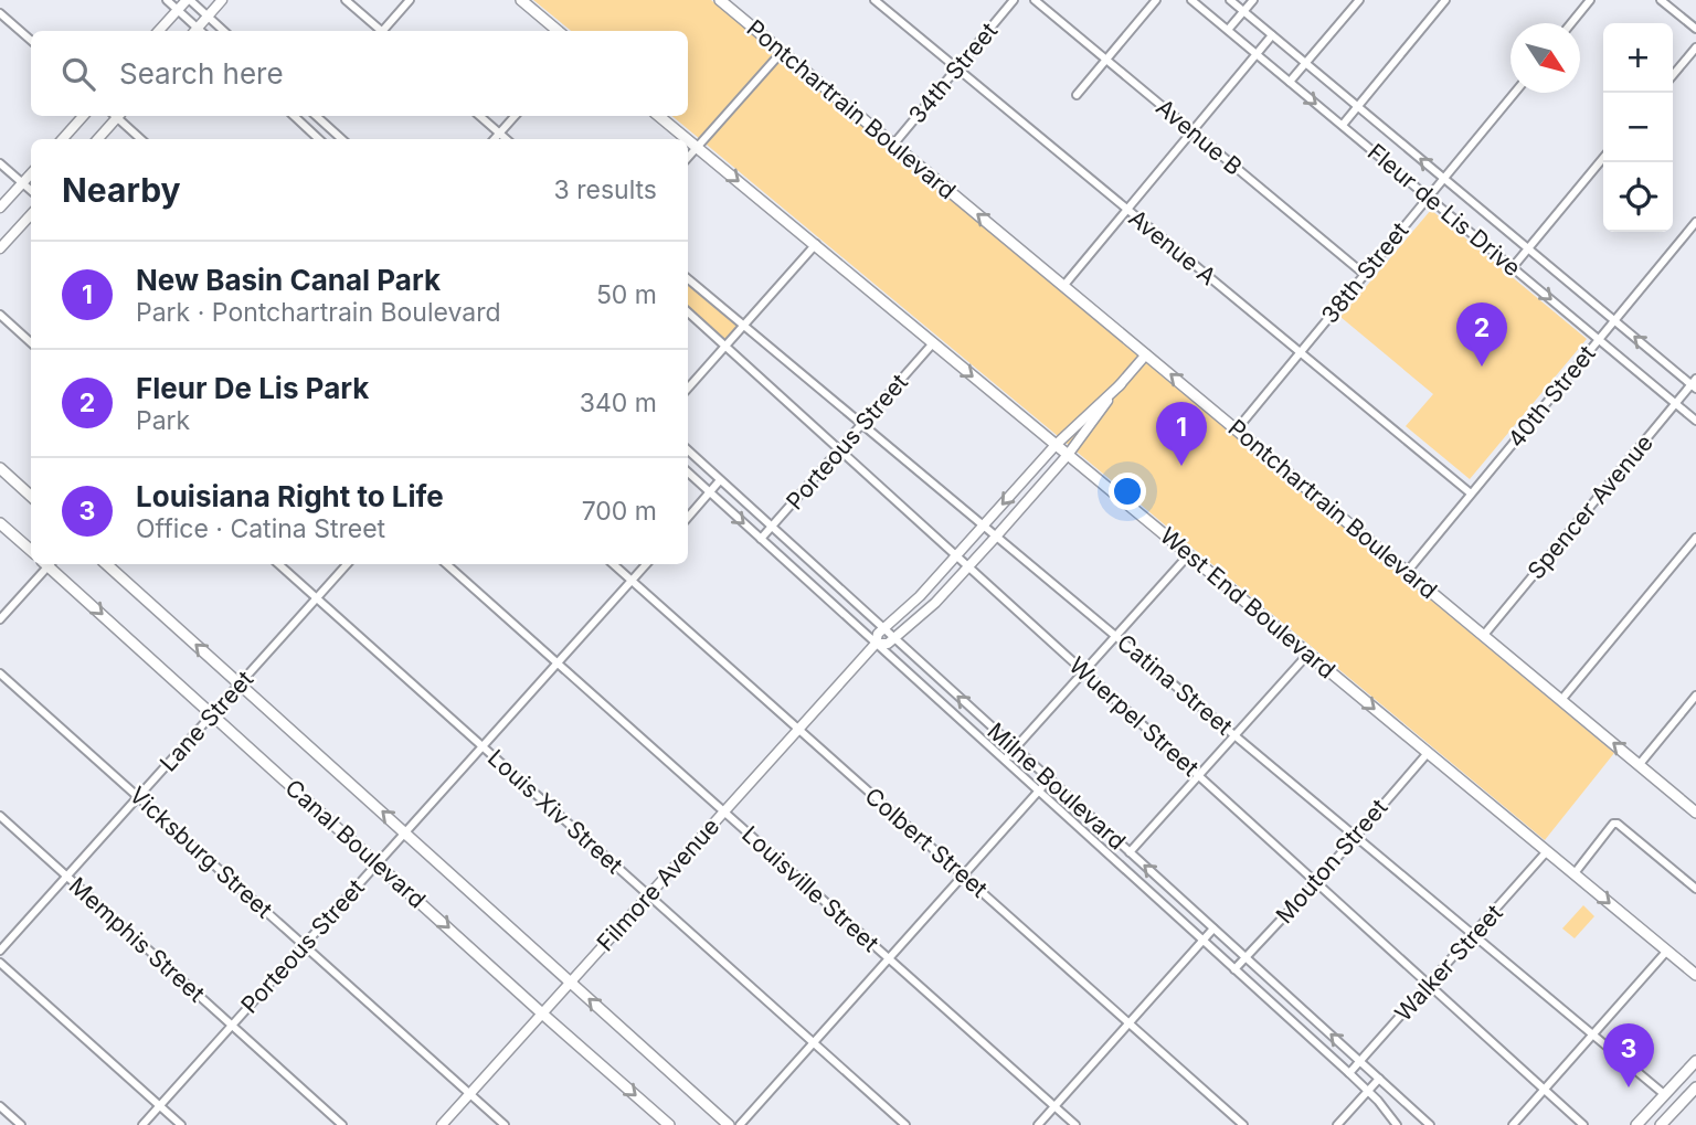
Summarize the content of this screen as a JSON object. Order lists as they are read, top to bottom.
{
  "streets": {
    "main road": ["Pontchartrain Boulevard", "West End Boulevard", "Canal Boulevard"],
    "street": [
      "34th Street",
      "Avenue B",
      "Fleur de Lis Drive",
      "Avenue A",
      "38th Street",
      "40th Street",
      "Porteous Street",
      "Spencer Avenue",
      "Catina Street",
      "Wuerpel Street",
      "Lane Street",
      "Milne Boulevard",
      "Louis Xiv Street",
      "Colbert Street",
      "Vicksburg Street",
      "Mouton Street",
      "Filmore Avenue",
      "Louisville Street",
      "Memphis Street",
      "Walker Street"
    ]
  },
  "crossings": [
    ["34th Street", "Pontchartrain Boulevard"],
    ["34th Street", "Avenue A"],
    ["Pontchartrain Boulevard", "38th Street"],
    ["Pontchartrain Boulevard", "40th Street"],
    ["Pontchartrain Boulevard", "Spencer Avenue"],
    ["Pontchartrain Boulevard", "Filmore Avenue"],
    ["Avenue B", "38th Street"],
    ["Fleur de Lis Drive", "38th Street"],
    ["Fleur de Lis Drive", "40th Street"],
    ["Fleur de Lis Drive", "Spencer Avenue"],
    ["Avenue A", "38th Street"],
    ["Avenue A", "40th Street"],
    ["Porteous Street", "West End Boulevard"],
    ["Porteous Street", "Catina Street"],
    ["Porteous Street", "Wuerpel Street"],
    ["Porteous Street", "Milne Boulevard"],
    ["Porteous Street", "Louis Xiv Street"],
    ["Porteous Street", "Colbert Street"],
    ["Porteous Street", "Canal Boulevard"],
    ["Porteous Street", "Vicksburg Street"],
    ["Porteous Street", "Louisville Street"],
    ["Porteous Street", "Memphis Street"],
    ["West End Boulevard", "Mouton Street"],
    ["West End Boulevard", "Filmore Avenue"],
    ["West End Boulevard", "Walker Street"],
    ["Catina Street", "Mouton Street"],
    ["Catina Street", "Filmore Avenue"],
    ["Catina Street", "Walker Street"],
    ["Wuerpel Street", "Mouton Street"],
    ["Wuerpel Street", "Filmore Avenue"],
    ["Wuerpel Street", "Walker Street"],
    ["Lane Street", "Louis Xiv Street"],
    ["Lane Street", "Canal Boulevard"],
    ["Lane Street", "Vicksburg Street"],
    ["Lane Street", "Memphis Street"],
    ["Milne Boulevard", "Mouton Street"],
    ["Milne Boulevard", "Filmore Avenue"],
    ["Milne Boulevard", "Walker Street"],
    ["Louis Xiv Street", "Filmore Avenue"],
    ["Colbert Street", "Filmore Avenue"],
    ["Canal Boulevard", "Filmore Avenue"],
    ["Vicksburg Street", "Filmore Avenue"],
    ["Filmore Avenue", "Louisville Street"]
  ],
  "one_way": ["West End Boulevard"],
  "north": "bottom right",
  "page": {
    "map_buttons": ["+", "−"],
    "search": "Search here",
    "heading": ["Nearby", "3 results"],
    "list": [
      {
        "mark": "1",
        "name": "New Basin Canal Park",
        "note": "Park · Pontchartrain Boulevard",
        "value": "50 m"
      },
      {
        "mark": "2",
        "name": "Fleur De Lis Park",
        "note": "Park",
        "value": "340 m"
      },
      {
        "mark": "3",
        "name": "Louisiana Right to Life",
        "note": "Office · Catina Street",
        "value": "700 m"
      }
    ],
    "pins": ["2", "1", "3"]
  }
}
